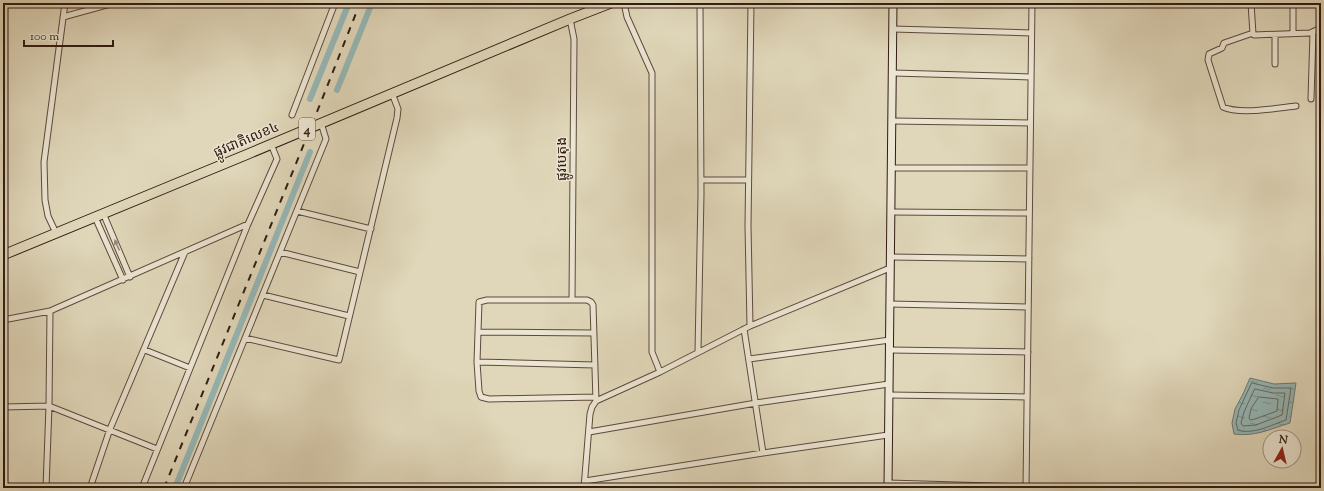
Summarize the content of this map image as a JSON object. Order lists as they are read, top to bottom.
{
  "streets": {
    "highway": ["4", "ផ្លូវជាតិលេខ៤"],
    "street": ["ផ្លូវបេតុង"]
  },
  "crossings": [
    ["ផ្លូវជាតិលេខ៤", "ផ្លូវបេតុង"]
  ],
  "scale_bar": "100 m",
  "north": "top"
}
